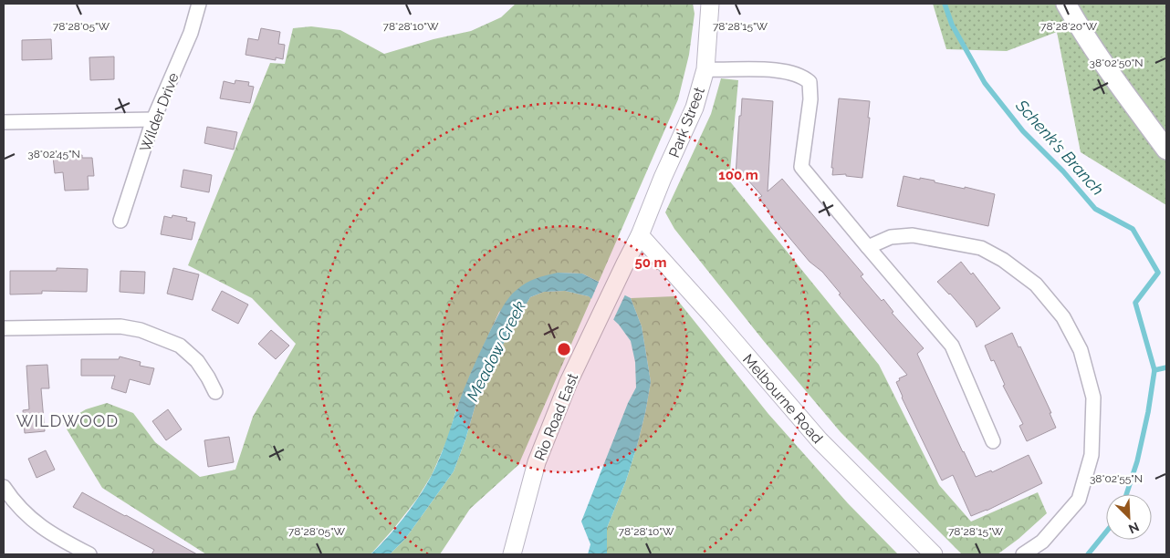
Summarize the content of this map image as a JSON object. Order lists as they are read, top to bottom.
{
  "streets": {
    "street": [
      "Wilder Drive",
      "Park Street",
      "Melbourne Road",
      "Rio Road East"
    ]
  },
  "crossings": [
    ["Park Street", "Melbourne Road"],
    ["Park Street", "Rio Road East"],
    ["Melbourne Road", "Rio Road East"]
  ],
  "districts": ["WILDWOOD"],
  "water": ["Schenk's Branch", "Meadow Creek"],
  "north": "bottom right",
  "coordinates": [
    "78°28'05\"W",
    "78°28'10\"W",
    "78°28'15\"W",
    "78°28'20\"W",
    "38°02'50\"N",
    "38°02'45\"N",
    "38°02'55\"N"
  ],
  "rings": ["100 m", "50 m"]
}
